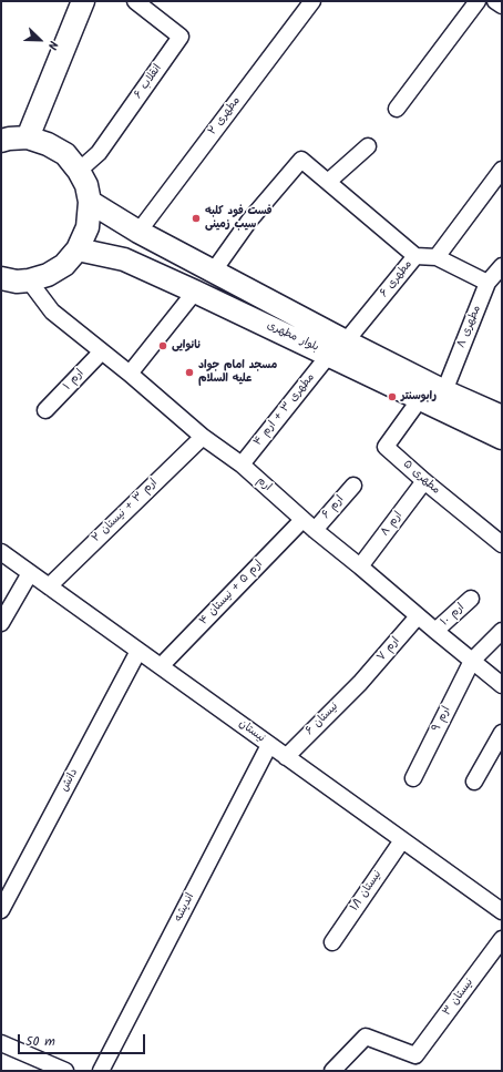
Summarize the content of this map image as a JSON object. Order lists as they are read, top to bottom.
{
  "streets": {
    "main road": ["بلوار مطهری"],
    "street": [
      "انقلاب ۶",
      "مطهری ۲",
      "مطهری ۶",
      "مطهری ۸",
      "ارم ۱",
      "مطهری ۳ + ارم ۴",
      "مطهری ۵",
      "ارم",
      "ارم ۶",
      "ارم ۳ + نیستان ۲",
      "ارم ۸",
      "ارم ۵ + نیستان ۴",
      "ارم ۱۰",
      "ارم ۷",
      "نیستان ۶",
      "ارم ۹",
      "نیستان",
      "دانش",
      "نیستان ۱/۱",
      "اندیشه",
      "نیستان ۳"
    ]
  },
  "crossings": [
    ["مطهری ۲", "بلوار مطهری"],
    ["مطهری ۶", "بلوار مطهری"],
    ["مطهری ۶", "مطهری ۳ + ارم ۴"],
    ["مطهری ۸", "بلوار مطهری"],
    ["بلوار مطهری", "مطهری ۳ + ارم ۴"],
    ["بلوار مطهری", "مطهری ۵"],
    ["ارم ۱", "ارم"],
    ["مطهری ۳ + ارم ۴", "ارم"],
    ["مطهری ۵", "ارم ۸"],
    ["ارم", "ارم ۶"],
    ["ارم", "ارم ۳ + نیستان ۲"],
    ["ارم", "ارم ۸"],
    ["ارم", "ارم ۵ + نیستان ۴"],
    ["ارم", "ارم ۱۰"],
    ["ارم", "ارم ۷"],
    ["ارم", "ارم ۹"],
    ["ارم ۶", "ارم ۵ + نیستان ۴"],
    ["ارم ۳ + نیستان ۲", "نیستان"],
    ["ارم ۵ + نیستان ۴", "نیستان"],
    ["ارم ۷", "نیستان ۶"],
    ["نیستان ۶", "نیستان"],
    ["نیستان", "دانش"],
    ["نیستان", "نیستان ۱/۱"],
    ["نیستان", "اندیشه"]
  ],
  "places": [
    "فست فود کلبه سیب زمینی",
    "نانوایی",
    "مسجد امام جواد علیه السلام",
    "رابوسنتر"
  ],
  "scale_bar": "50 m",
  "north": "bottom right"
}
